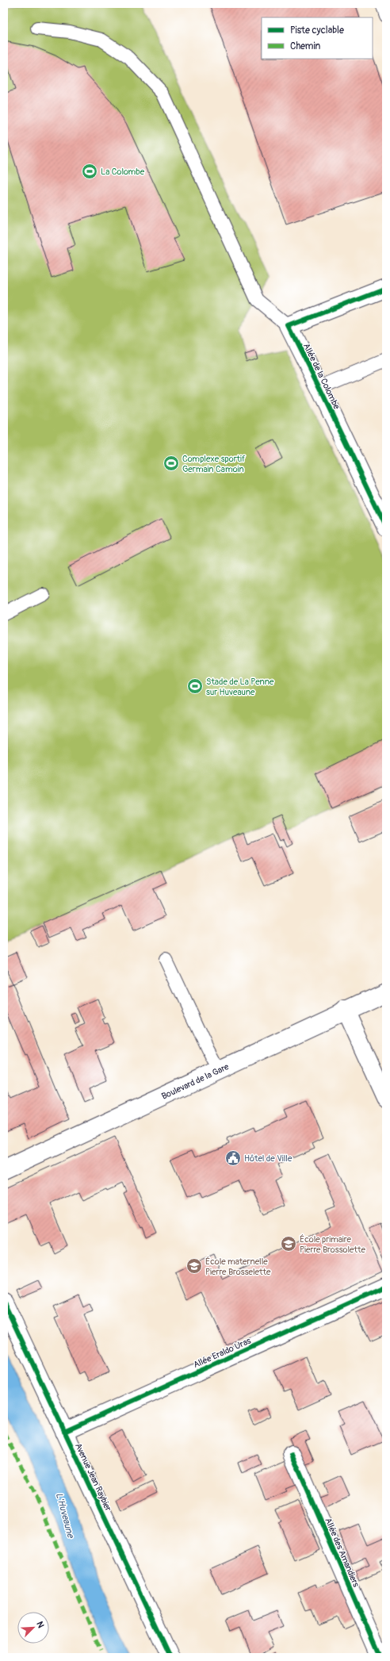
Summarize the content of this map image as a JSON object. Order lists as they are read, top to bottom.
{
  "streets": {
    "street": [
      "Allée de la Colombe",
      "Boulevard de la Gare",
      "Allée Eraldo Uras",
      "Avenue Jean Raybier",
      "Allée des Amandiers"
    ]
  },
  "crossings": [
    ["Allée Eraldo Uras", "Avenue Jean Raybier"]
  ],
  "water": ["L'Huveaune"],
  "places": {
    "sports": ["La Colombe", "Complexe sportif Germain Camoin", "Stade de La Penne sur Huveaune"],
    "public building": ["Hôtel de Ville"],
    "school or university": ["École primaire Pierre Brossolette", "École maternelle Pierre Brosselette"]
  },
  "legend": ["Piste cyclable", "Chemin"],
  "north": "top right"
}
